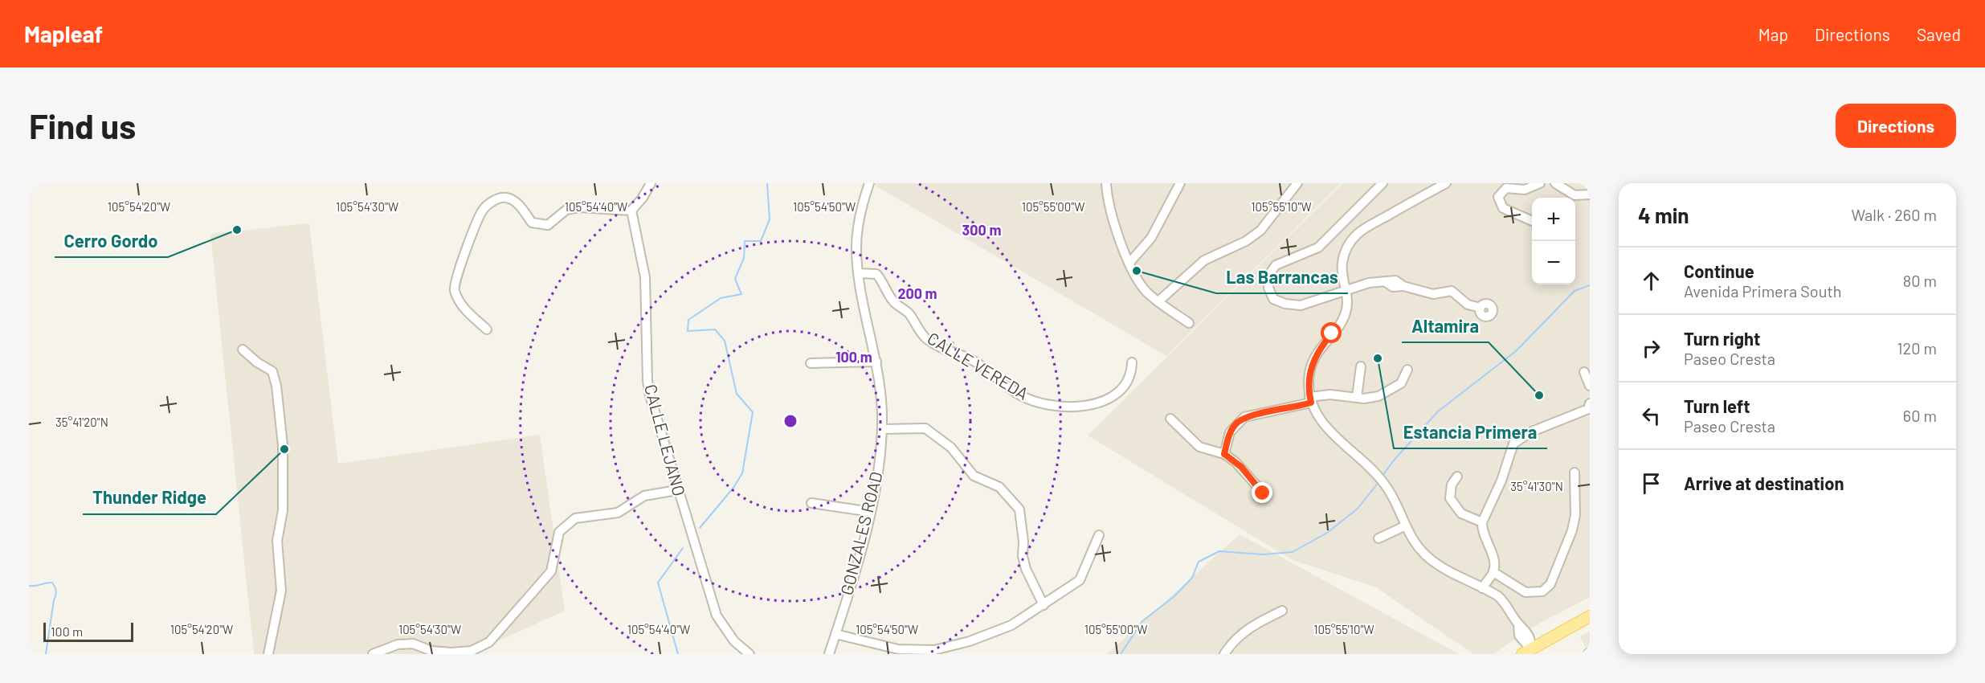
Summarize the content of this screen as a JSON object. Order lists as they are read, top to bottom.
{
  "streets": {
    "street": ["CALLE VEREDA", "CALLE LEJANO", "GONZALES ROAD"]
  },
  "crossings": [
    ["CALLE VEREDA", "GONZALES ROAD"]
  ],
  "places": [
    "Cerro Gordo",
    "Las Barrancas",
    "Estancia Primera",
    "Altamira",
    "Thunder Ridge"
  ],
  "scale_bar": "100 m",
  "page": {
    "header": "Mapleaf",
    "nav": ["Map", "Directions", "Saved"],
    "buttons": "Directions",
    "title": "Find us",
    "heading": ["4 min", "Walk · 260 m"],
    "map_buttons": ["+", "−"],
    "list": [
      ["Continue", "Avenida Primera South", "80 m"],
      ["Turn right", "Paseo Cresta", "120 m"],
      ["Turn left", "Paseo Cresta", "60 m"],
      "Arrive at destination"
    ],
    "scale": "100 m"
  },
  "coordinates": [
    "105°54'20\"W",
    "105°54'30\"W",
    "105°54'40\"W",
    "105°54'50\"W",
    "105°55'00\"W",
    "105°55'10\"W",
    "35°41'20\"N",
    "35°41'30\"N"
  ],
  "rings": ["300 m", "200 m", "100 m"]
}
